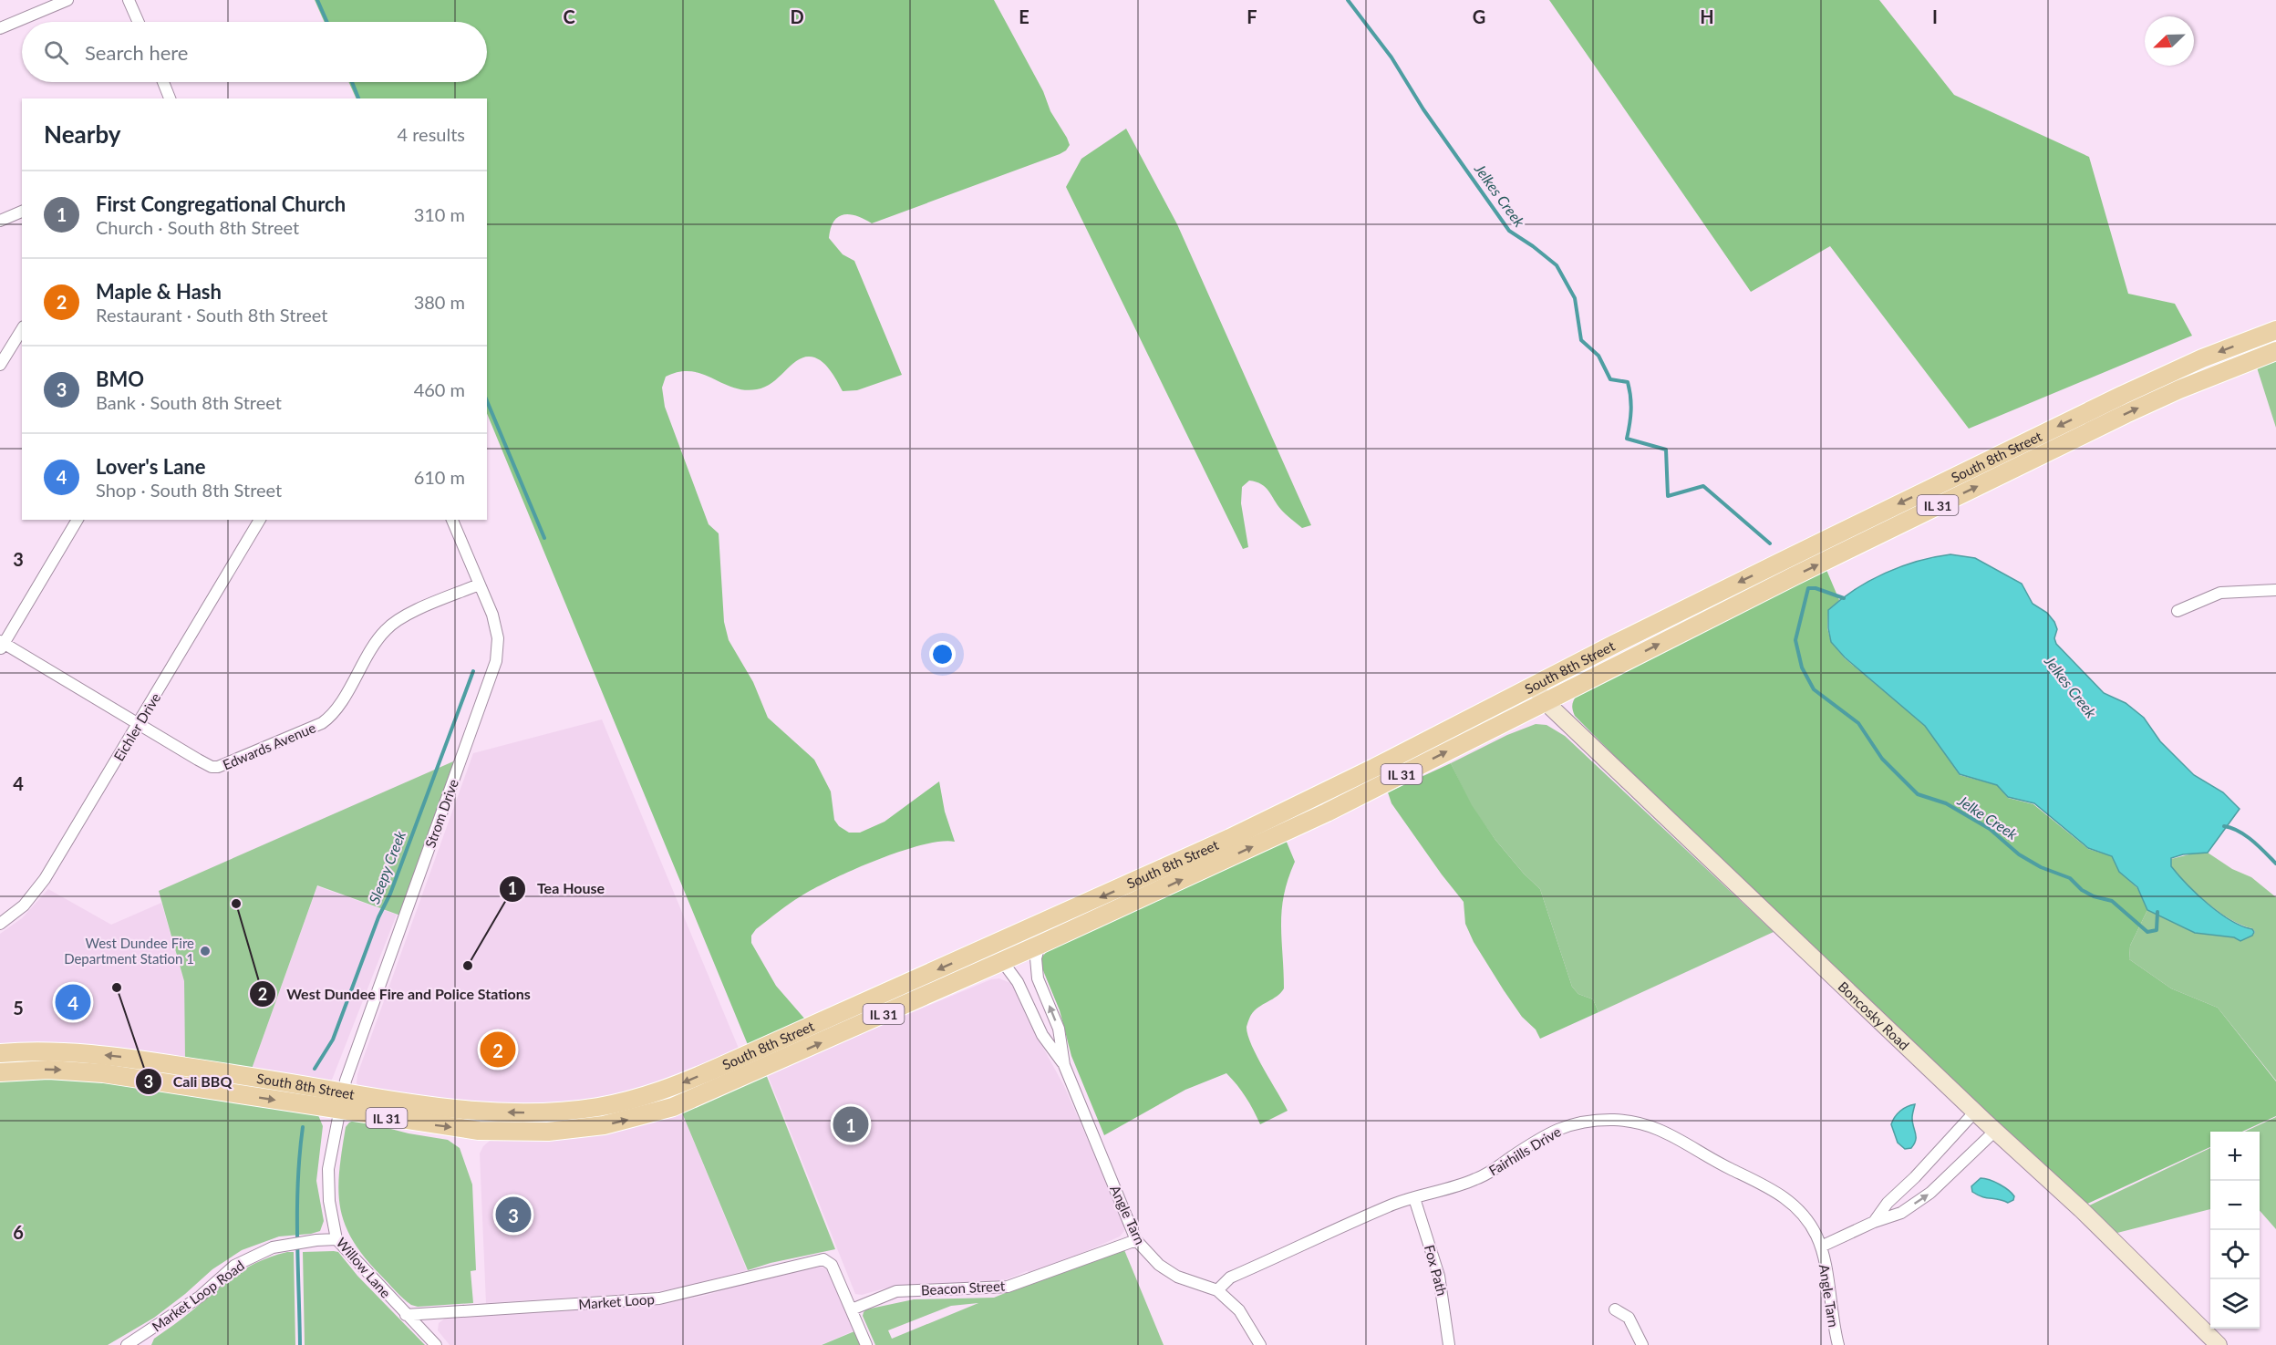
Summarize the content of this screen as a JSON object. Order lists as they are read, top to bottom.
{
  "streets": {
    "main road": ["South 8th Street", "IL 31"],
    "street": [
      "Eichler Drive",
      "Edwards Avenue",
      "Strom Drive",
      "Boncosky Road",
      "Fairhills Drive",
      "Angle Tarn",
      "Willow Lane",
      "Fox Path",
      "Beacon Street",
      "Market Loop Road",
      "Market Loop"
    ]
  },
  "crossings": [
    ["South 8th Street", "Strom Drive"],
    ["South 8th Street", "Boncosky Road"],
    ["South 8th Street", "Angle Tarn"],
    ["South 8th Street", "Willow Lane"],
    ["Eichler Drive", "Edwards Avenue"],
    ["Edwards Avenue", "Strom Drive"],
    ["Strom Drive", "Willow Lane"],
    ["Fairhills Drive", "Angle Tarn"],
    ["Fairhills Drive", "Fox Path"],
    ["Angle Tarn", "Beacon Street"],
    ["Willow Lane", "Market Loop Road"],
    ["Willow Lane", "Market Loop"],
    ["Beacon Street", "Market Loop"]
  ],
  "water": ["Jelkes Creek", "Jelke Creek", "Sleepy Creek"],
  "places": [
    "West Dundee Fire and Police Stations",
    "West Dundee Fire Department Station 1",
    "Tea House",
    "Cali BBQ"
  ],
  "north": "bottom left",
  "page": {
    "search": "Search here",
    "heading": ["Nearby", "4 results"],
    "list": [
      {
        "mark": "1",
        "name": "First Congregational Church",
        "note": "Church · South 8th Street",
        "value": "310 m"
      },
      {
        "mark": "2",
        "name": "Maple & Hash",
        "note": "Restaurant · South 8th Street",
        "value": "380 m"
      },
      {
        "mark": "3",
        "name": "BMO",
        "note": "Bank · South 8th Street",
        "value": "460 m"
      },
      {
        "mark": "4",
        "name": "Lover's Lane",
        "note": "Shop · South 8th Street",
        "value": "610 m"
      }
    ],
    "pins": [
      "4",
      "2",
      "1",
      "3"
    ],
    "map_buttons": ["+", "−"]
  },
  "grid": {
    "columns": [
      "C",
      "D",
      "E",
      "F",
      "G",
      "H",
      "I"
    ],
    "rows": [
      "3",
      "4",
      "5",
      "6"
    ]
  }
}
